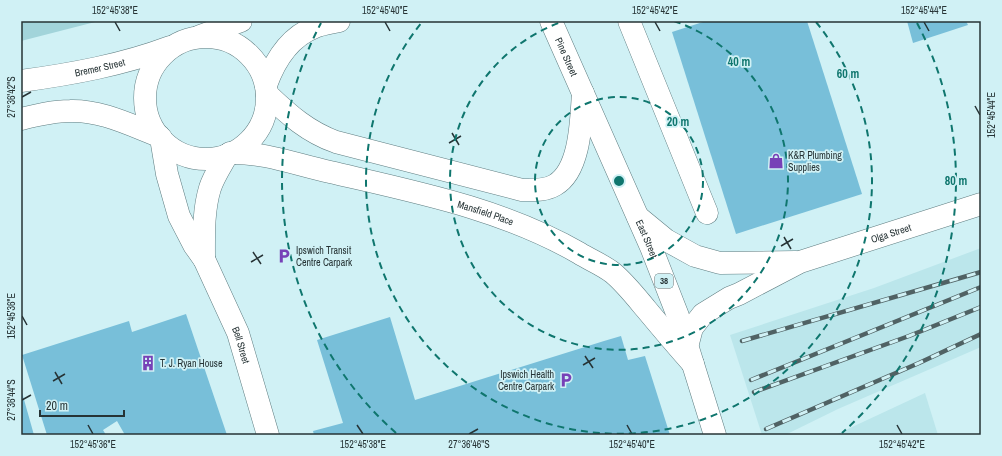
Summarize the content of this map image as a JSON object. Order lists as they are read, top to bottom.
{
  "streets": {
    "street": [
      "Pine Street",
      "Bremer Street",
      "Mansfield Place",
      "Olga Street",
      "East Street",
      "38",
      "Bell Street"
    ]
  },
  "crossings": [
    ["Pine Street", "East Street"],
    ["Bremer Street", "Mansfield Place"],
    ["Bremer Street", "Bell Street"],
    ["Mansfield Place", "Olga Street"],
    ["Mansfield Place", "East Street"],
    ["Mansfield Place", "Bell Street"],
    ["Olga Street", "East Street"]
  ],
  "places": {
    "shop": ["K&R Plumbing Supplies"],
    "parking": ["Ipswich Transit Centre Carpark", "Ipswich Health Centre Carpark"],
    "building": ["T. J. Ryan House"]
  },
  "scale_bar": "20 m",
  "coordinates": [
    "152°45'38\"E",
    "152°45'40\"E",
    "152°45'42\"E",
    "152°45'44\"E",
    "27°36'42\"S",
    "152°45'36\"E",
    "27°36'44\"S",
    "27°36'46\"S"
  ],
  "rings": [
    "40 m",
    "60 m",
    "20 m",
    "80 m"
  ]
}
